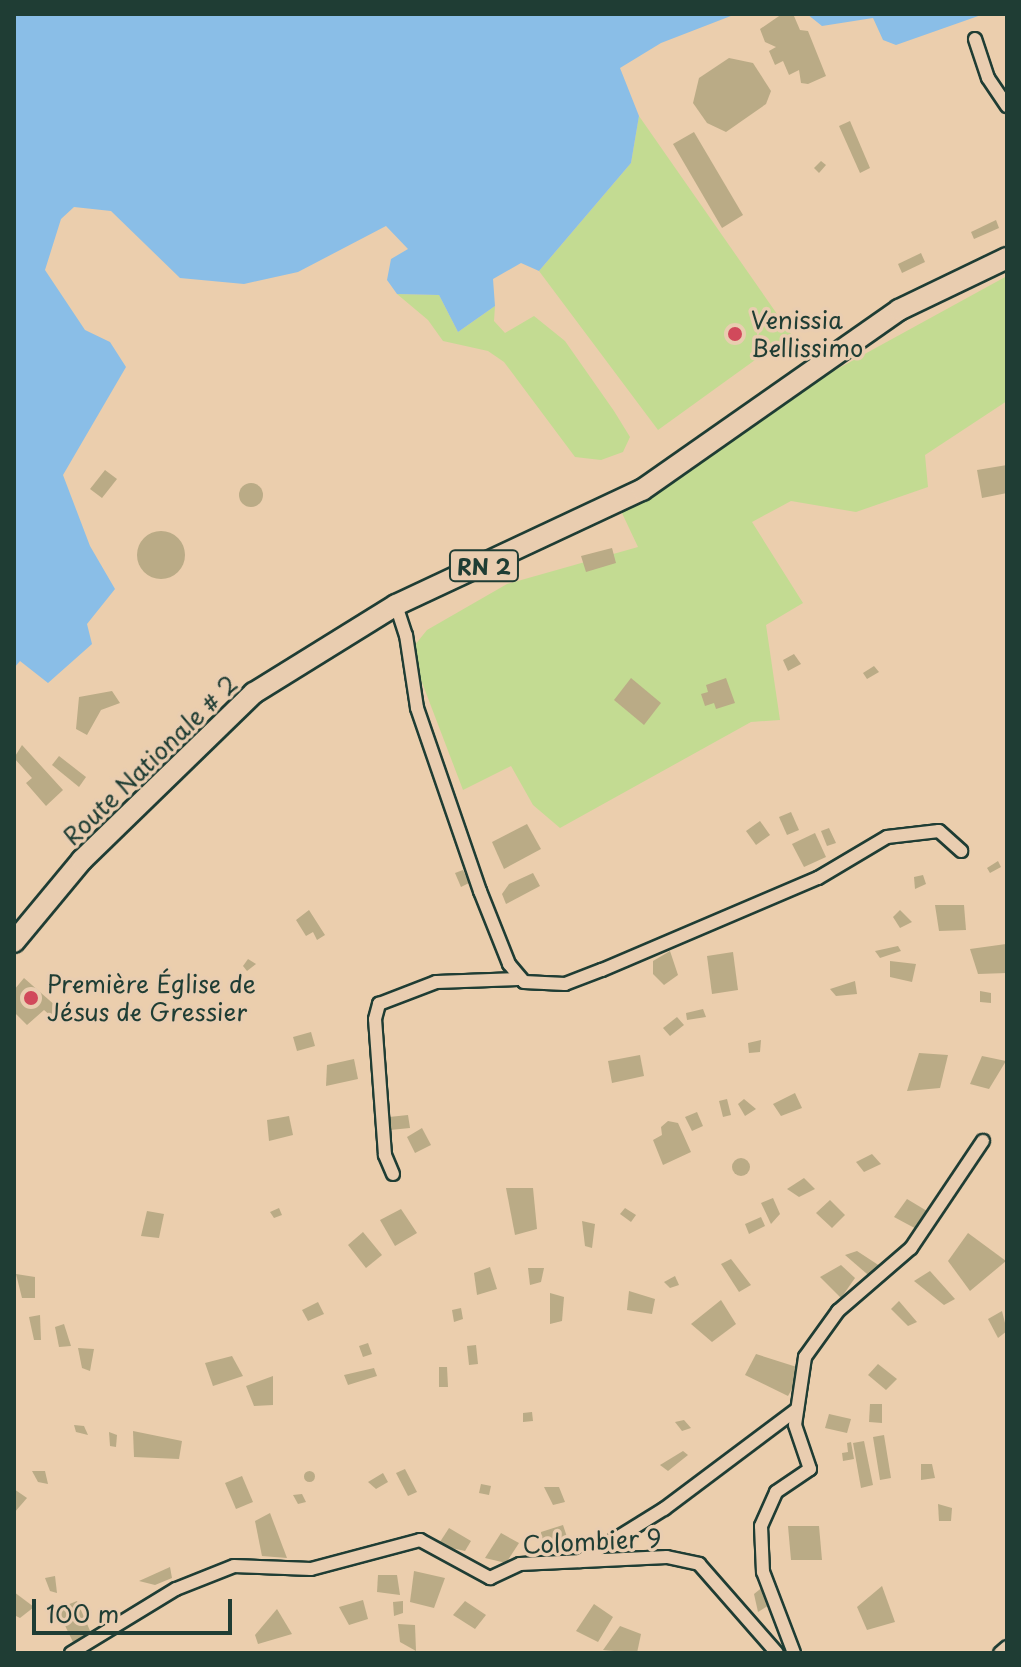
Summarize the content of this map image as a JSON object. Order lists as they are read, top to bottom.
{
  "streets": {
    "main road": ["RN 2", "Route Nationale # 2"],
    "street": ["Colombier 9"]
  },
  "places": ["Venissia Bellissimo", "Première Église de Jésus de Gressier"],
  "scale_bar": "100 m"
}
